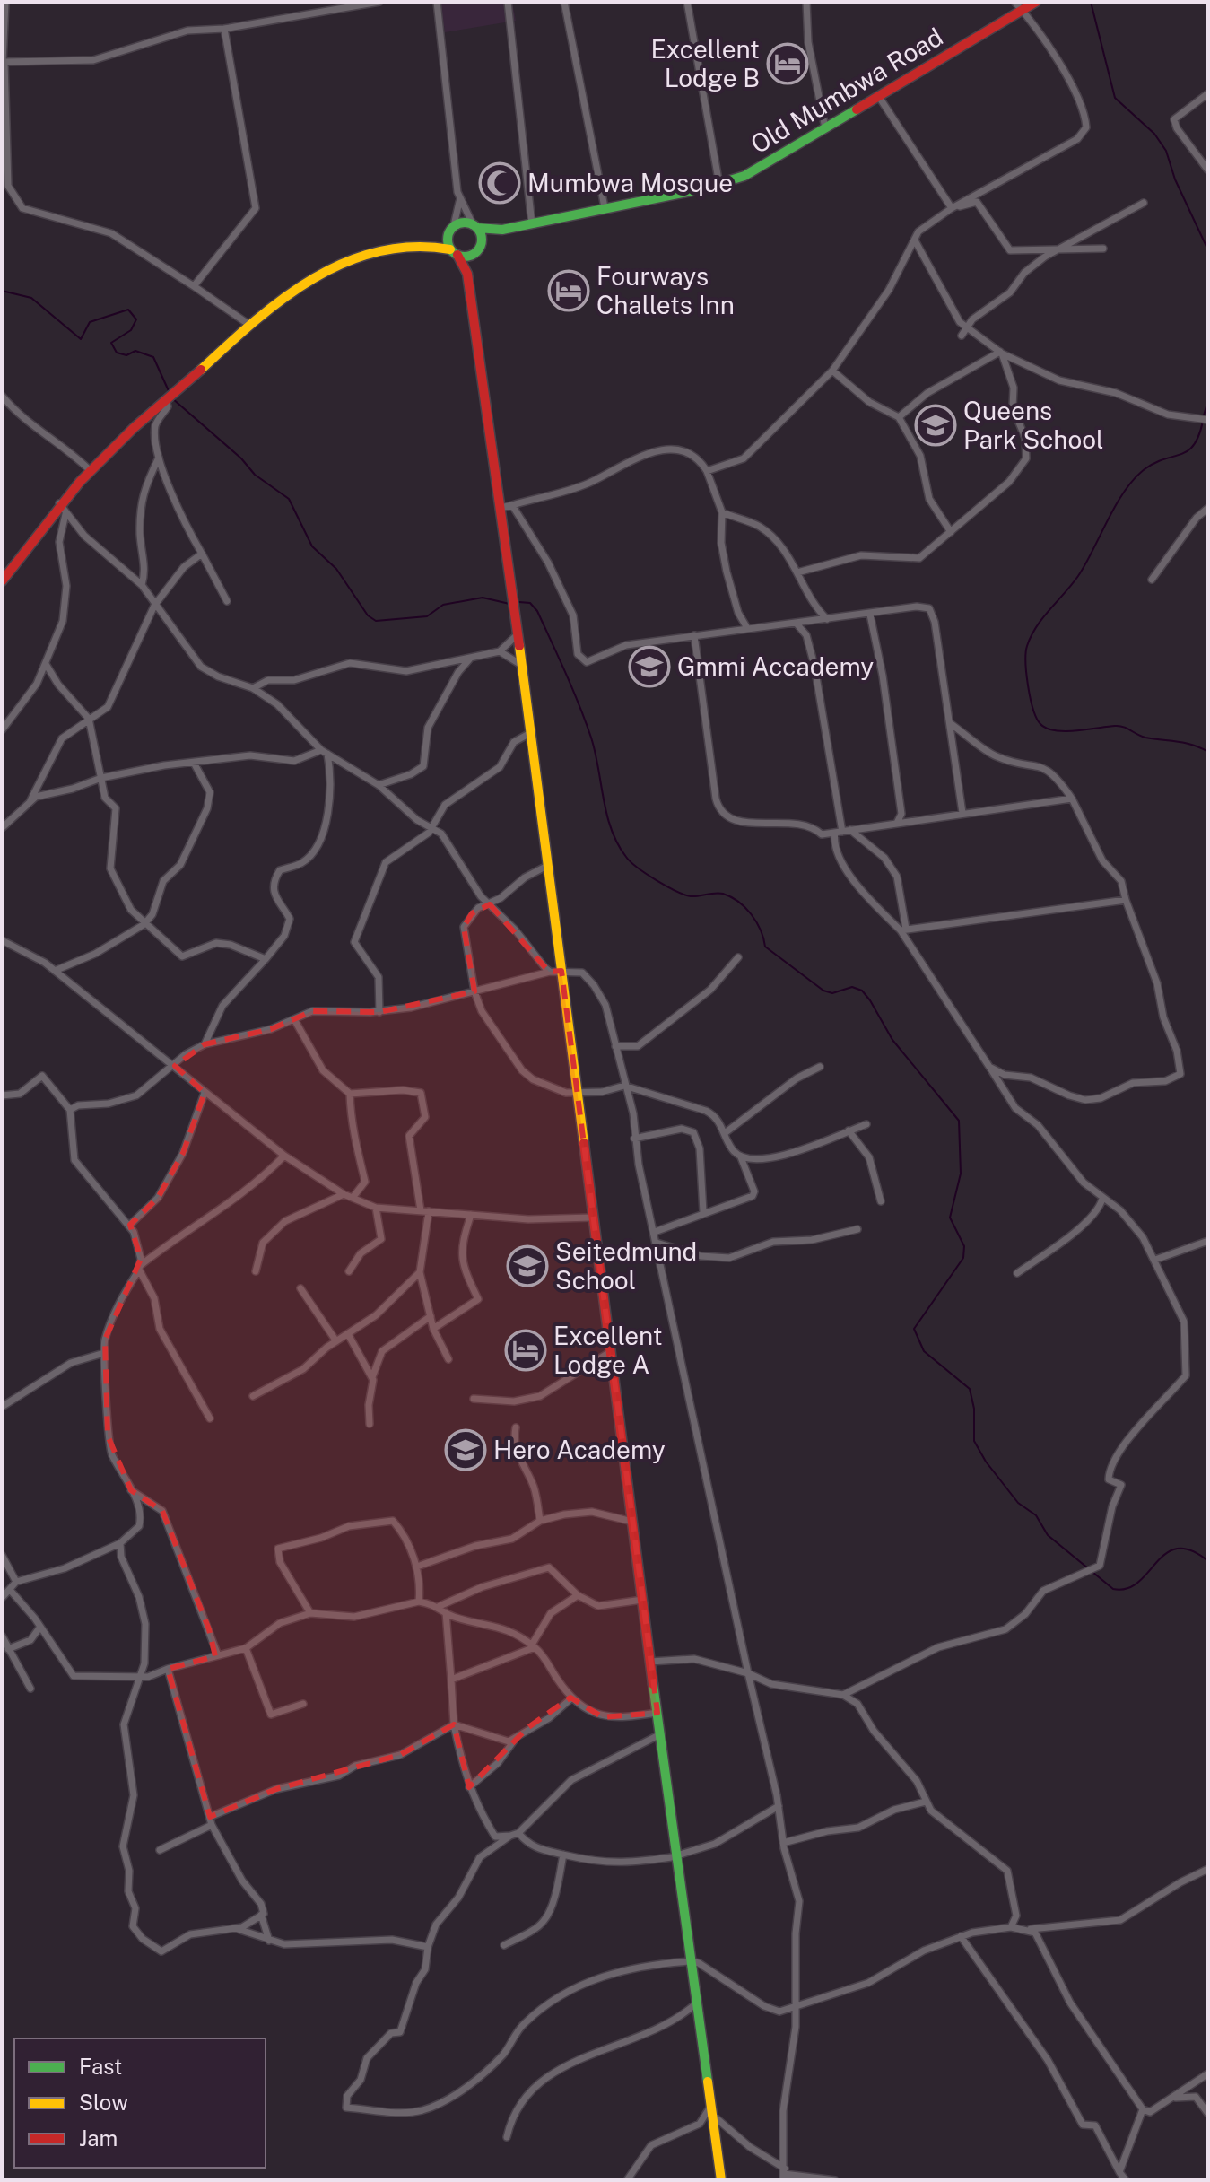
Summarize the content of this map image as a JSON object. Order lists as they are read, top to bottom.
{
  "streets": {
    "main road": ["Old Mumbwa Road"]
  },
  "places": {
    "hotel": ["Excellent Lodge B", "Fourways Challets Inn", "Excellent Lodge A"],
    "mosque": ["Mumbwa Mosque"],
    "school or university": [
      "Queens Park School",
      "Gmmi Accademy",
      "Seitedmund School",
      "Hero Academy"
    ]
  },
  "legend": ["Fast", "Slow", "Jam"]
}
